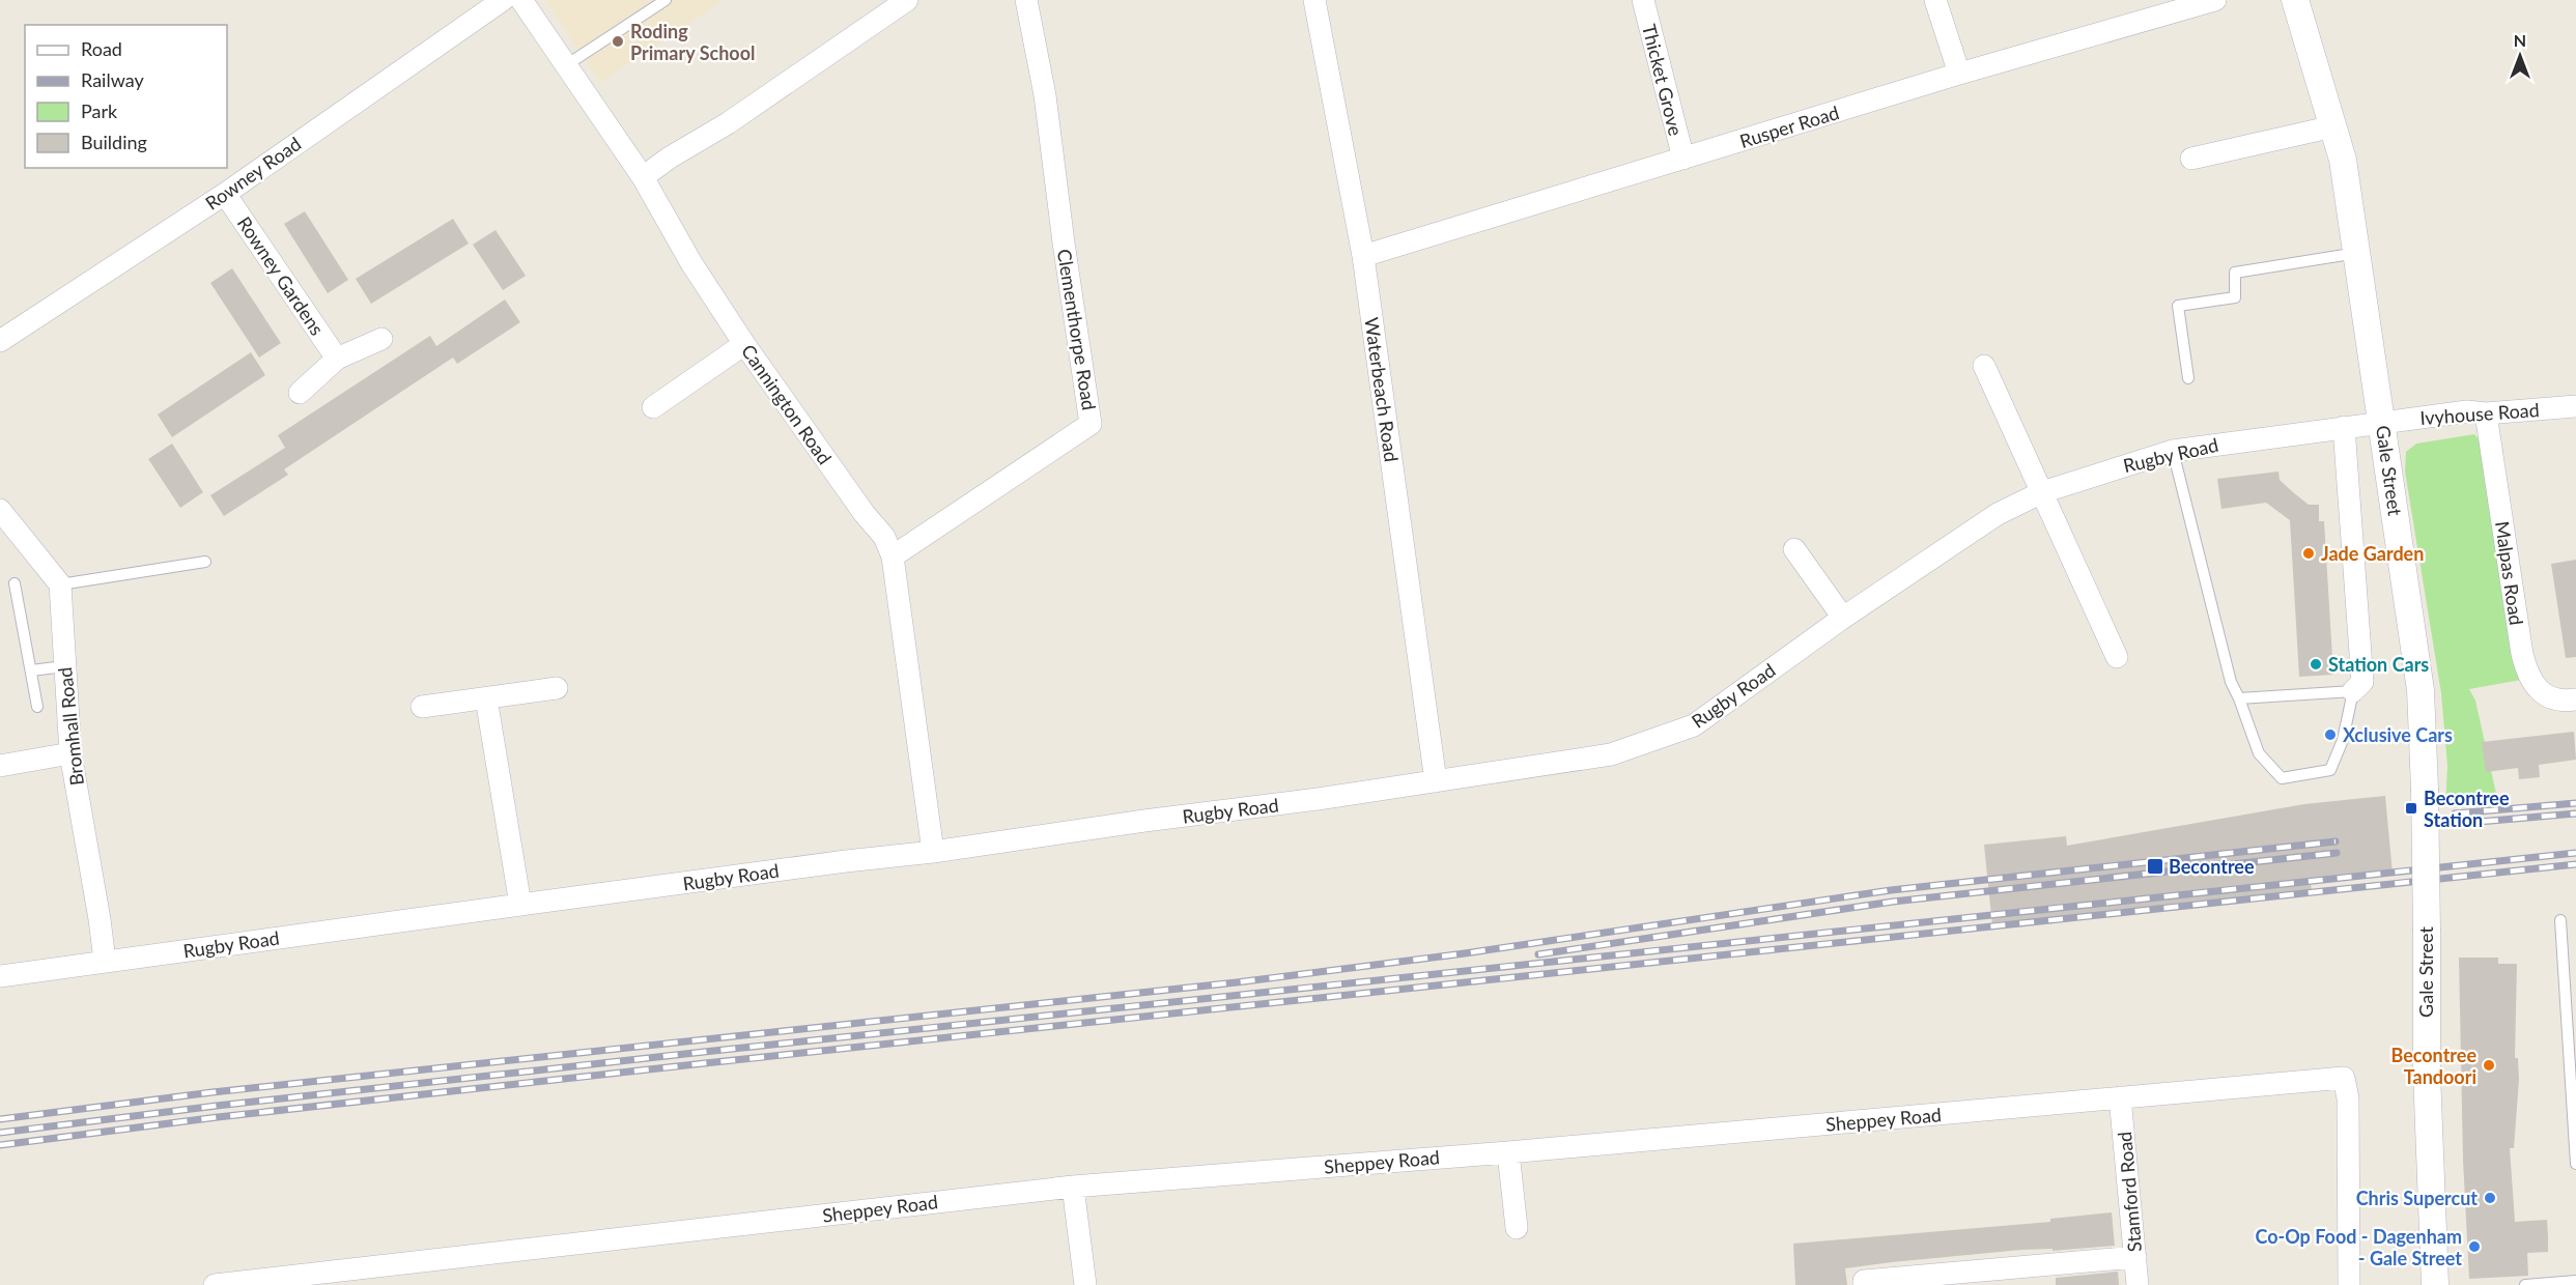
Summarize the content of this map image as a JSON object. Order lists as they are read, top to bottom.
{
  "streets": {
    "street": [
      "Thicket Grove",
      "Rusper Road",
      "Rowney Road",
      "Rowney Gardens",
      "Clementhorpe Road",
      "Waterbeach Road",
      "Cannington Road",
      "Ivyhouse Road",
      "Rugby Road",
      "Gale Street",
      "Malpas Road",
      "Bromhall Road",
      "Sheppey Road",
      "Stamford Road"
    ]
  },
  "crossings": [
    ["Thicket Grove", "Rusper Road"],
    ["Rusper Road", "Waterbeach Road"],
    ["Rowney Road", "Rowney Gardens"],
    ["Clementhorpe Road", "Cannington Road"],
    ["Waterbeach Road", "Rugby Road"],
    ["Cannington Road", "Rugby Road"],
    ["Ivyhouse Road", "Rugby Road"],
    ["Ivyhouse Road", "Gale Street"],
    ["Ivyhouse Road", "Malpas Road"],
    ["Rugby Road", "Gale Street"],
    ["Rugby Road", "Bromhall Road"],
    ["Sheppey Road", "Stamford Road"]
  ],
  "places": {
    "other": [
      "Roding Primary School",
      "Jade Garden",
      "Station Cars",
      "Xclusive Cars",
      "Becontree Tandoori",
      "Chris Supercut",
      "Co-Op Food - Dagenham - Gale Street"
    ],
    "transit": ["Becontree Station", "Becontree"]
  },
  "legend": [
    "Road",
    "Railway",
    "Park",
    "Building"
  ],
  "north": "top"
}
